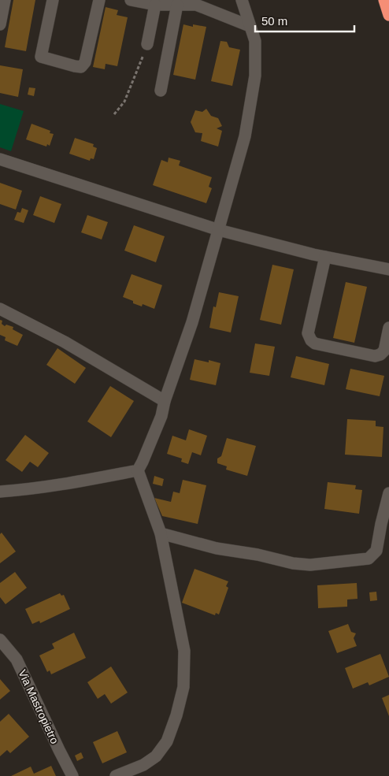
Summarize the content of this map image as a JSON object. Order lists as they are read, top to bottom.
{
  "streets": {
    "street": ["Via Mastropietro"]
  },
  "scale_bar": "50 m"
}
